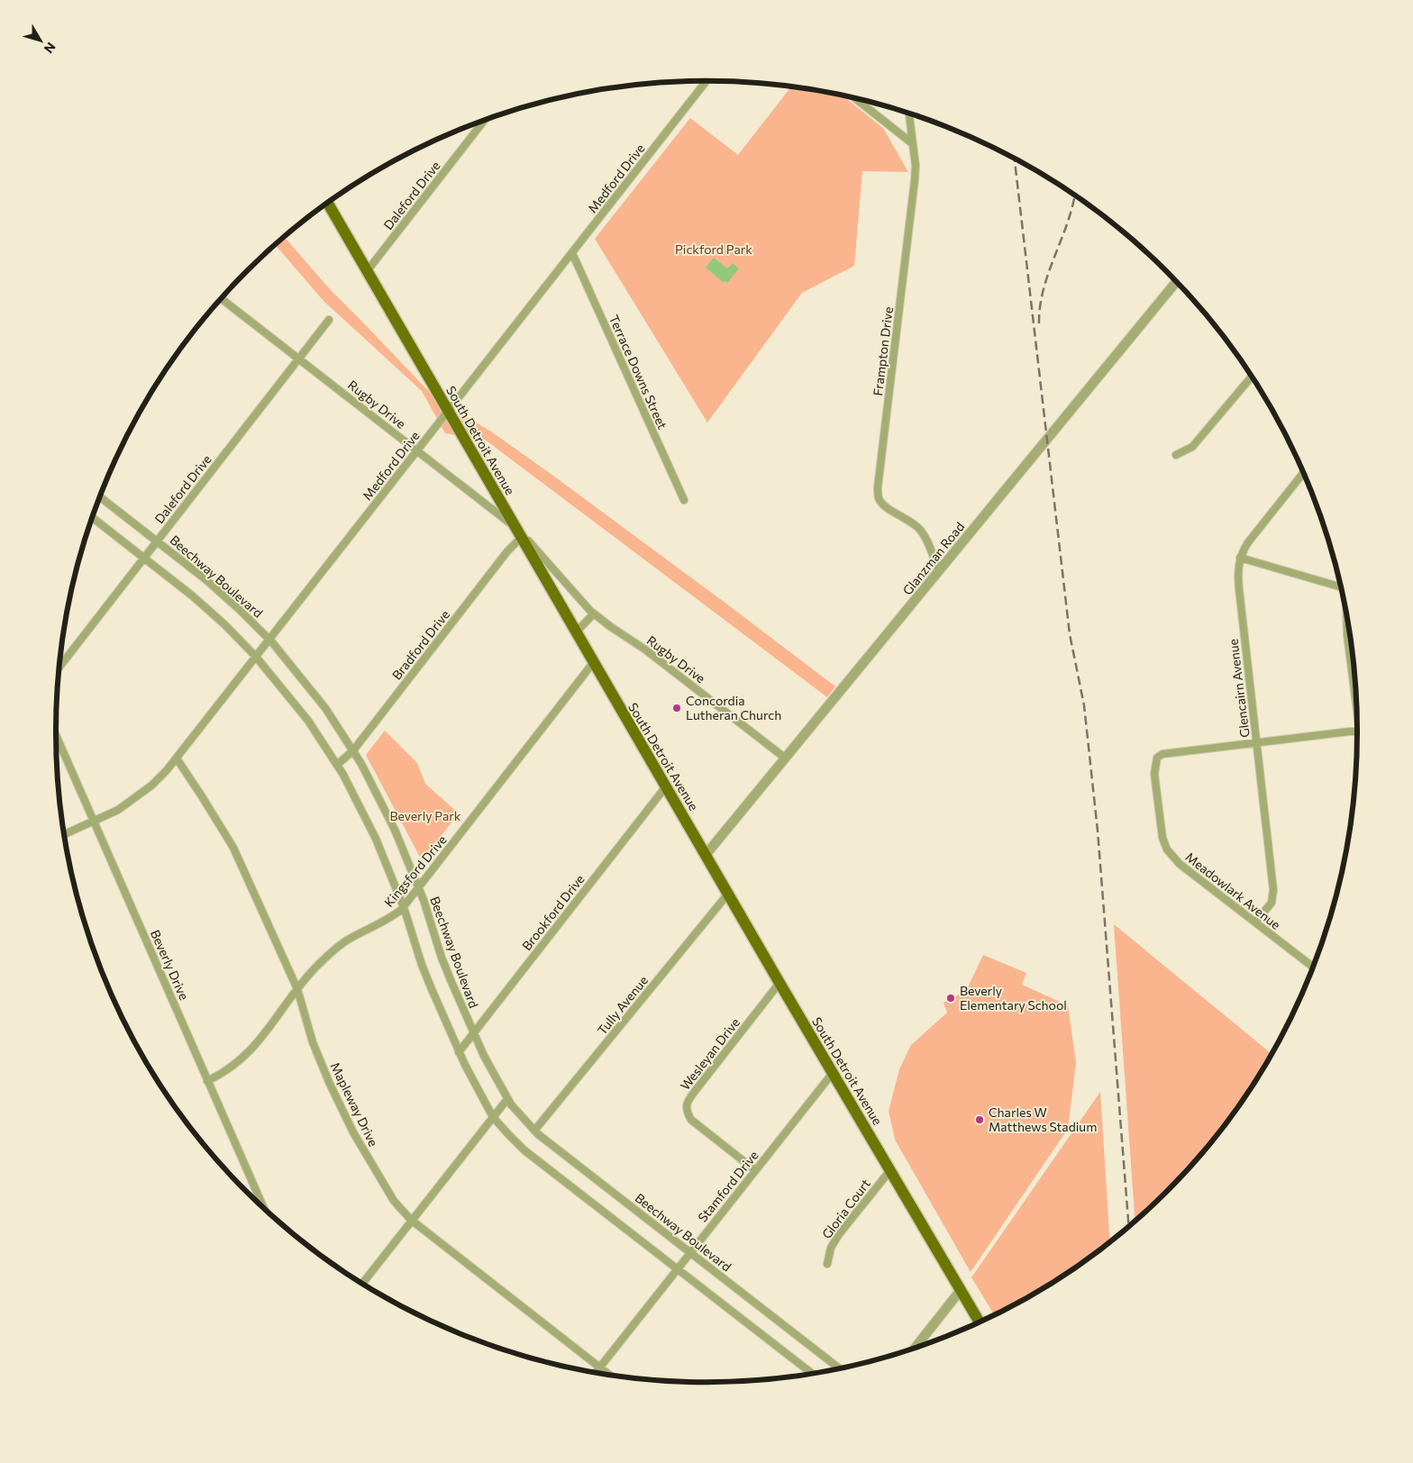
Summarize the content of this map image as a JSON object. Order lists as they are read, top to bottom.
{
  "streets": {
    "main road": ["South Detroit Avenue"],
    "street": [
      "Medford Drive",
      "Daleford Drive",
      "Frampton Drive",
      "Terrace Downs Street",
      "Rugby Drive",
      "Glanzman Road",
      "Beechway Boulevard",
      "Bradford Drive",
      "Glencairn Avenue",
      "Kingsford Drive",
      "Meadowlark Avenue",
      "Brookford Drive",
      "Beverly Drive",
      "Tully Avenue",
      "Wesleyan Drive",
      "Mapleway Drive",
      "Stamford Drive",
      "Gloria Court"
    ]
  },
  "crossings": [
    ["Medford Drive", "Terrace Downs Street"],
    ["Medford Drive", "Rugby Drive"],
    ["Medford Drive", "South Detroit Avenue"],
    ["Medford Drive", "Beechway Boulevard"],
    ["Medford Drive", "Beverly Drive"],
    ["Medford Drive", "Mapleway Drive"],
    ["Daleford Drive", "Rugby Drive"],
    ["Daleford Drive", "South Detroit Avenue"],
    ["Daleford Drive", "Beechway Boulevard"],
    ["Frampton Drive", "Glanzman Road"],
    ["Rugby Drive", "South Detroit Avenue"],
    ["Rugby Drive", "Glanzman Road"],
    ["South Detroit Avenue", "Glanzman Road"],
    ["South Detroit Avenue", "Bradford Drive"],
    ["South Detroit Avenue", "Kingsford Drive"],
    ["South Detroit Avenue", "Brookford Drive"],
    ["South Detroit Avenue", "Tully Avenue"],
    ["South Detroit Avenue", "Wesleyan Drive"],
    ["South Detroit Avenue", "Stamford Drive"],
    ["South Detroit Avenue", "Gloria Court"],
    ["Beechway Boulevard", "Bradford Drive"],
    ["Beechway Boulevard", "Kingsford Drive"],
    ["Beechway Boulevard", "Brookford Drive"],
    ["Beechway Boulevard", "Tully Avenue"],
    ["Beechway Boulevard", "Stamford Drive"],
    ["Glencairn Avenue", "Meadowlark Avenue"],
    ["Kingsford Drive", "Beverly Drive"],
    ["Kingsford Drive", "Mapleway Drive"],
    ["Wesleyan Drive", "Stamford Drive"],
    ["Mapleway Drive", "Stamford Drive"]
  ],
  "parks": ["Pickford Park", "Beverly Park"],
  "places": ["Concordia Lutheran Church", "Beverly Elementary School", "Charles W Matthews Stadium"],
  "north": "bottom right"
}
